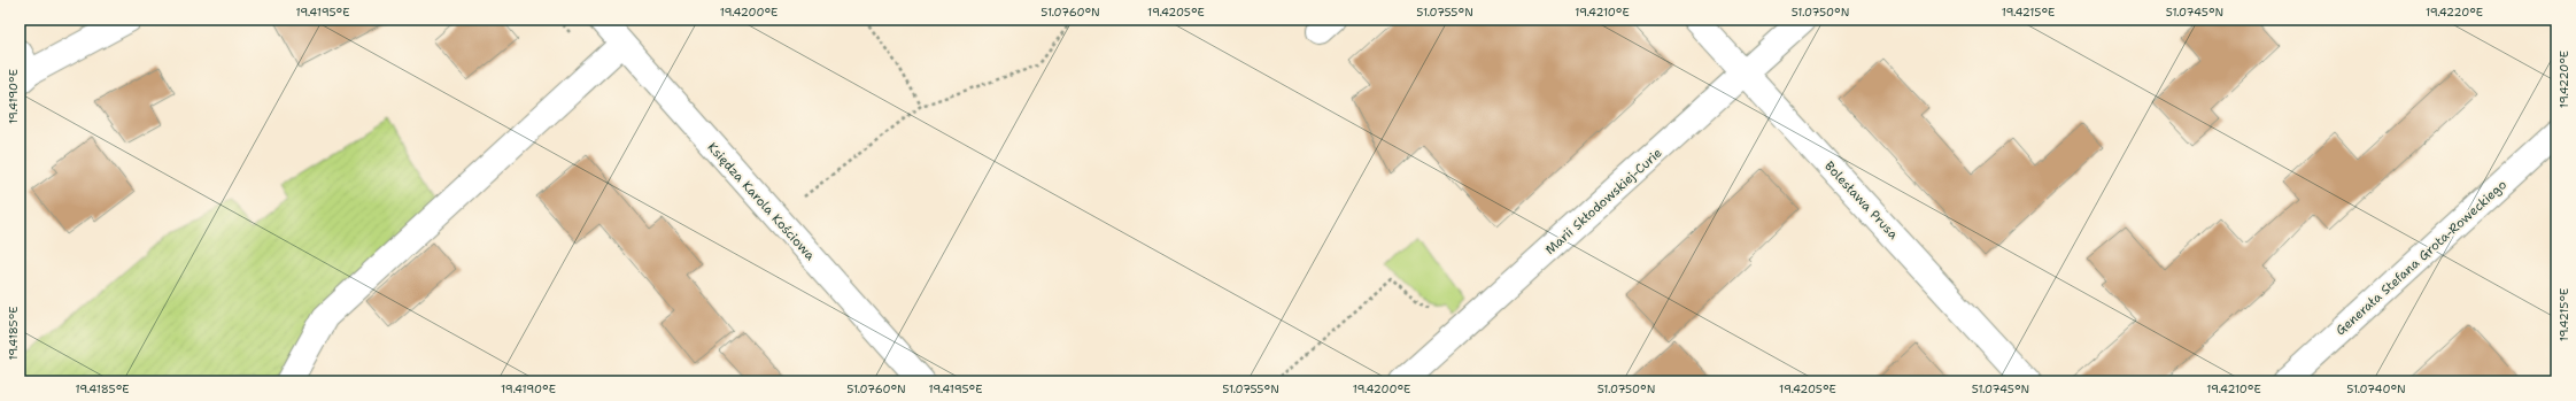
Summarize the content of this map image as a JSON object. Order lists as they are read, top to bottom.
{
  "streets": {
    "street": [
      "Bolesława Prusa",
      "Księdza Karola Kościowa",
      "Marii Skłodowskiej-Curie",
      "Generała Stefana Grota-Roweckiego"
    ]
  },
  "crossings": [
    ["Bolesława Prusa", "Marii Skłodowskiej-Curie"]
  ],
  "coordinates": [
    "19.4195°E",
    "19.4200°E",
    "51.0760°N",
    "19.4205°E",
    "51.0755°N",
    "19.4210°E",
    "51.0750°N",
    "19.4215°E",
    "51.0745°N",
    "19.4220°E",
    "19.4190°E",
    "19.4185°E",
    "51.0740°N"
  ]
}
